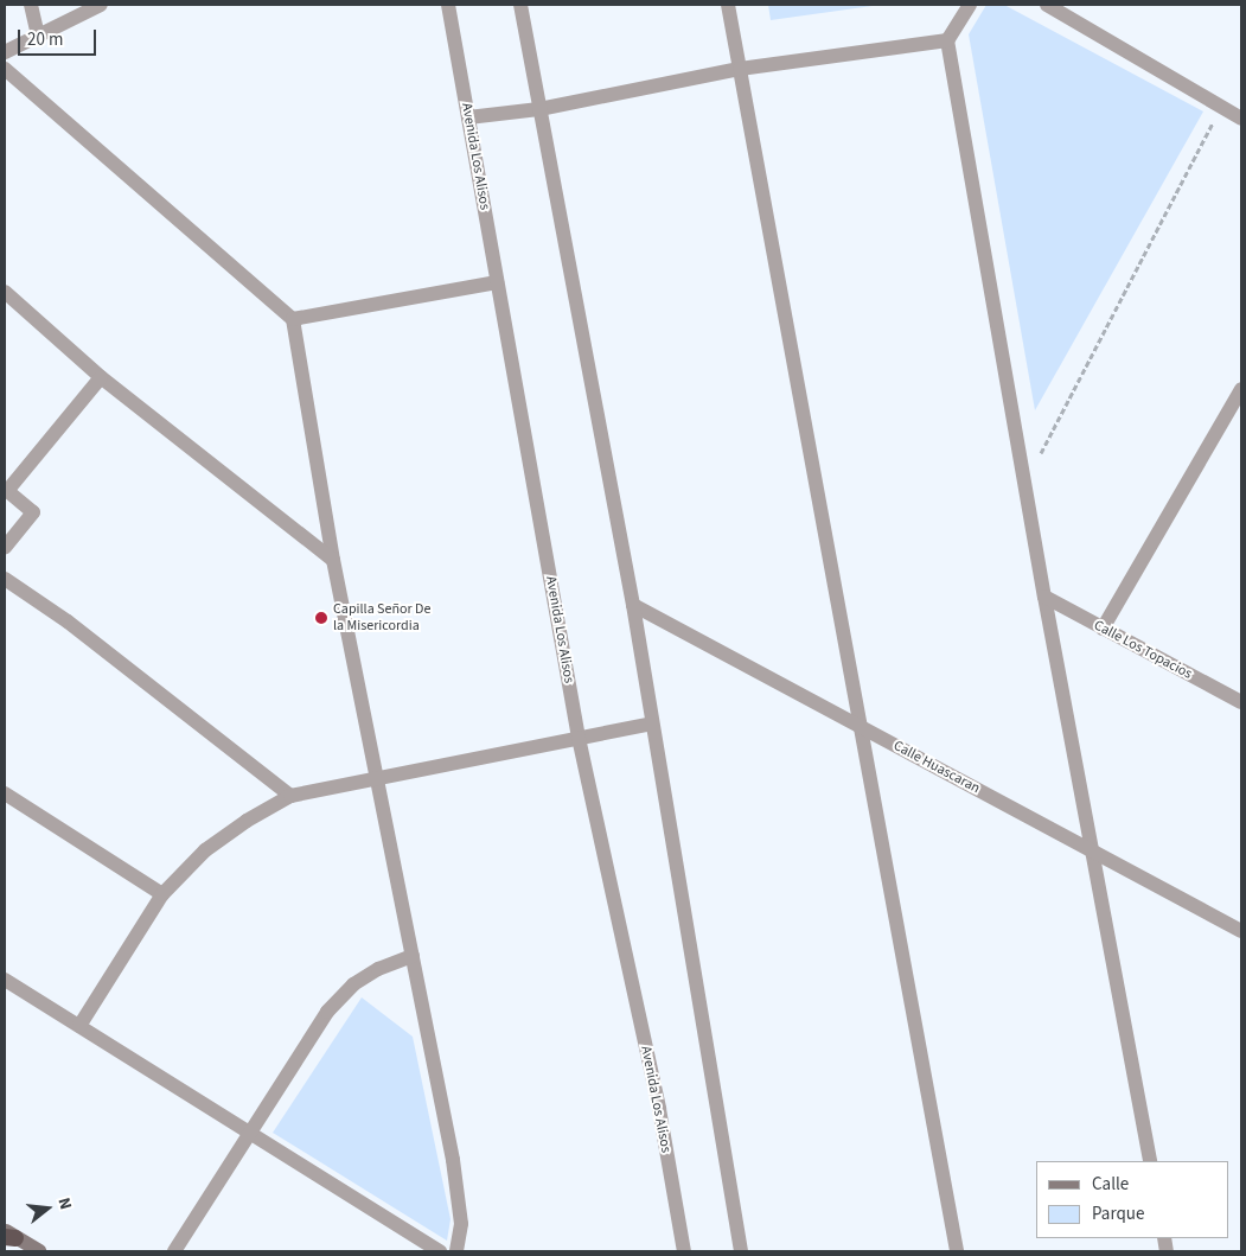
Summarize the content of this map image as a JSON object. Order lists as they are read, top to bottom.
{
  "streets": {
    "street": ["Avenida Los Alisos", "Calle Los Topacios", "Calle Huascaran"]
  },
  "places": ["Capilla Señor De la Misericordia"],
  "legend": ["Calle", "Parque"],
  "scale_bar": "20 m",
  "north": "right"
}
